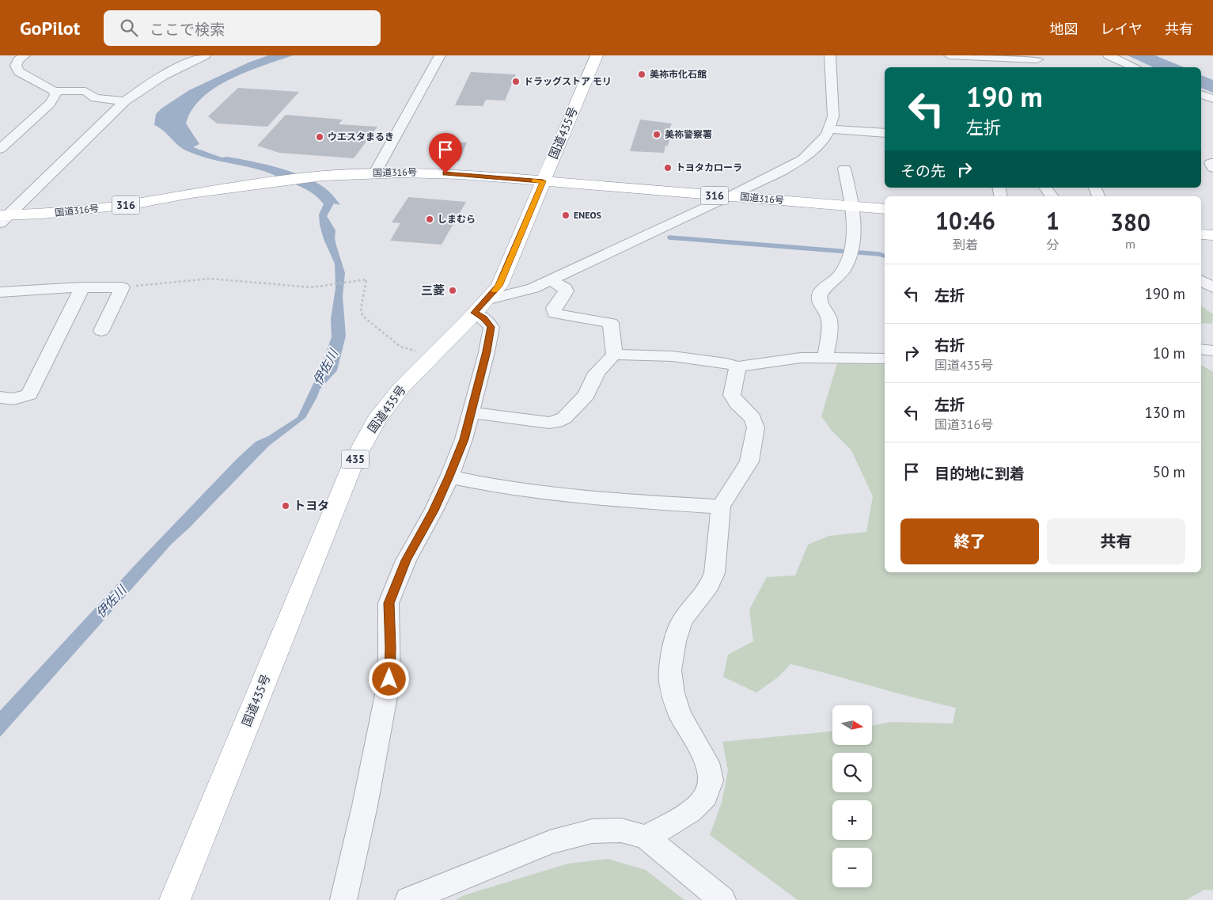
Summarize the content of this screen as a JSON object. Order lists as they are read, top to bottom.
{
  "streets": {
    "highway": [
      "国道435号",
      "国道316号",
      "316",
      "435"
    ]
  },
  "crossings": [
    ["国道435号", "国道316号"]
  ],
  "water": ["伊佐川"],
  "places": [
    "美袮市化石館",
    "ドラッグストア モリ",
    "美祢警察署",
    "ウエスタまるき",
    "トヨタカローラ",
    "ENEOS",
    "しまむら",
    "三菱",
    "トヨタ"
  ],
  "north": "right",
  "page": {
    "header": "GoPilot",
    "search": "ここで検索",
    "nav": ["地図", "レイヤ", "共有"],
    "turn": ["190 m", "左折"],
    "then": "その先",
    "eta": [
      "10:46",
      "到着",
      "1",
      "分",
      "380",
      "m"
    ],
    "list": [
      {
        "name": "左折",
        "value": "190 m"
      },
      {
        "name": "右折",
        "note": "国道435号",
        "value": "10 m"
      },
      {
        "name": "左折",
        "note": "国道316号",
        "value": "130 m"
      },
      {
        "name": "目的地に到着",
        "value": "50 m"
      }
    ],
    "buttons": ["終了", "共有"],
    "map_buttons": ["+", "−"]
  }
}
